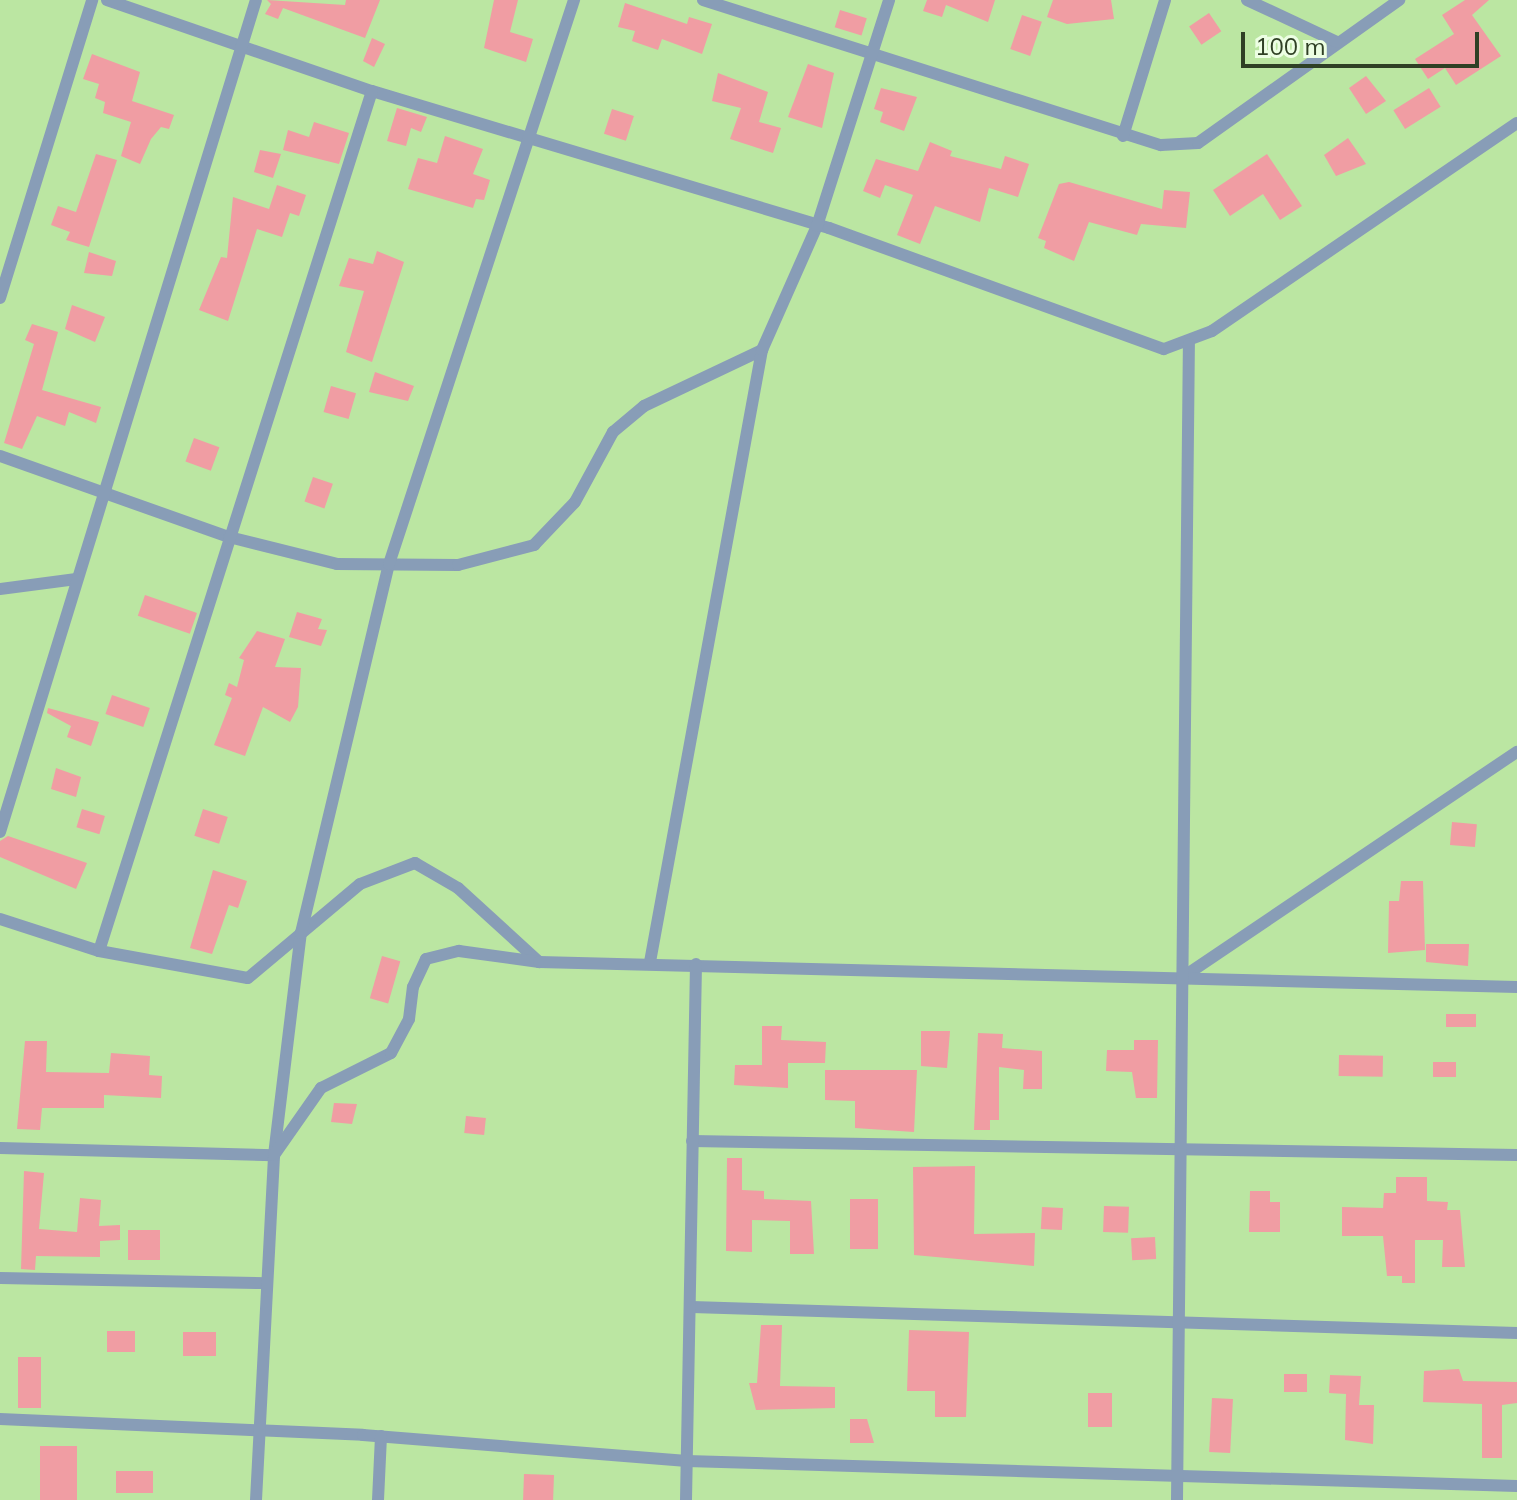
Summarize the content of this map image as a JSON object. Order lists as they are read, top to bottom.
{
  "scale_bar": "100 m"
}
